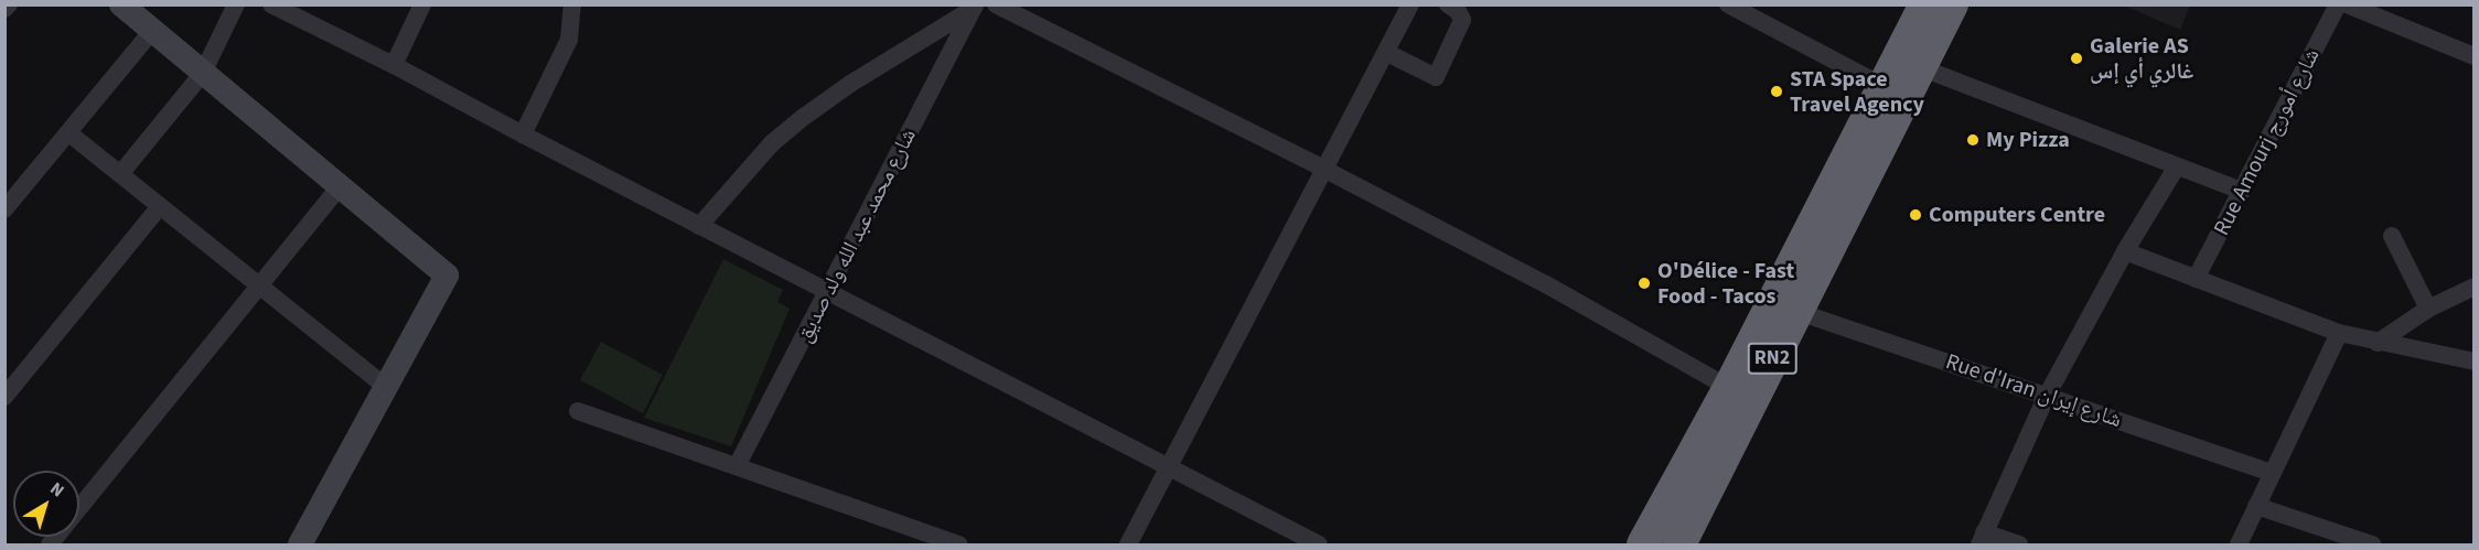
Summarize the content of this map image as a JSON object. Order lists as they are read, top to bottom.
{
  "streets": {
    "highway": ["RN2"],
    "street": ["Rue Amourj شارع أمورج", "شارع محمد عبد الله ولد صديق", "Rue d'Iran شارع إيران"]
  },
  "crossings": [
    ["RN2", "Rue d'Iran شارع إيران"]
  ],
  "places": [
    "Galerie AS غالري أي إس",
    "STA Space Travel Agency",
    "My Pizza",
    "Computers Centre",
    "O'Délice - Fast Food - Tacos"
  ],
  "north": "top right"
}
